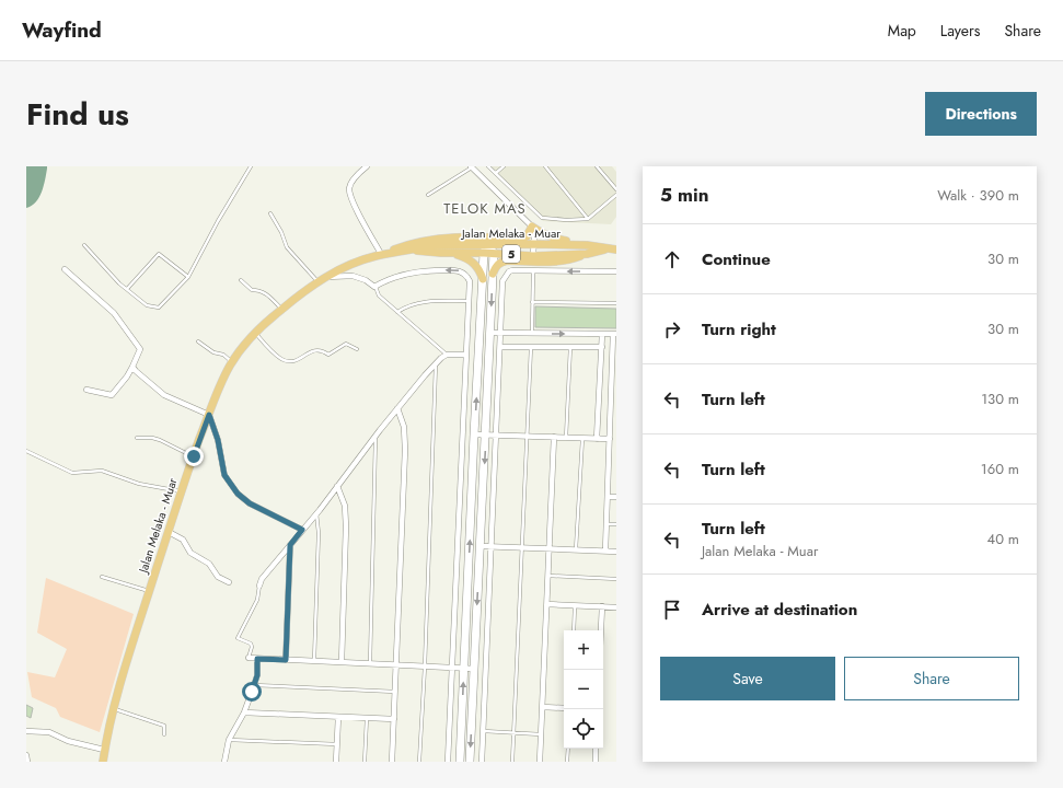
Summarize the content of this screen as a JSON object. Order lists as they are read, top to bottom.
{
  "streets": {
    "main road": ["Jalan Melaka - Muar", "5"]
  },
  "districts": ["TELOK MAS"],
  "page": {
    "header": "Wayfind",
    "nav": ["Map", "Layers", "Share"],
    "title": "Find us",
    "buttons": [
      "Directions",
      ["Save", "Share"]
    ],
    "heading": ["5 min", "Walk · 390 m"],
    "list": [
      ["Continue", "30 m"],
      ["Turn right", "30 m"],
      ["Turn left", "130 m"],
      ["Turn left", "160 m"],
      ["Turn left", "Jalan Melaka - Muar", "40 m"],
      "Arrive at destination"
    ],
    "map_buttons": ["+", "−"]
  }
}
